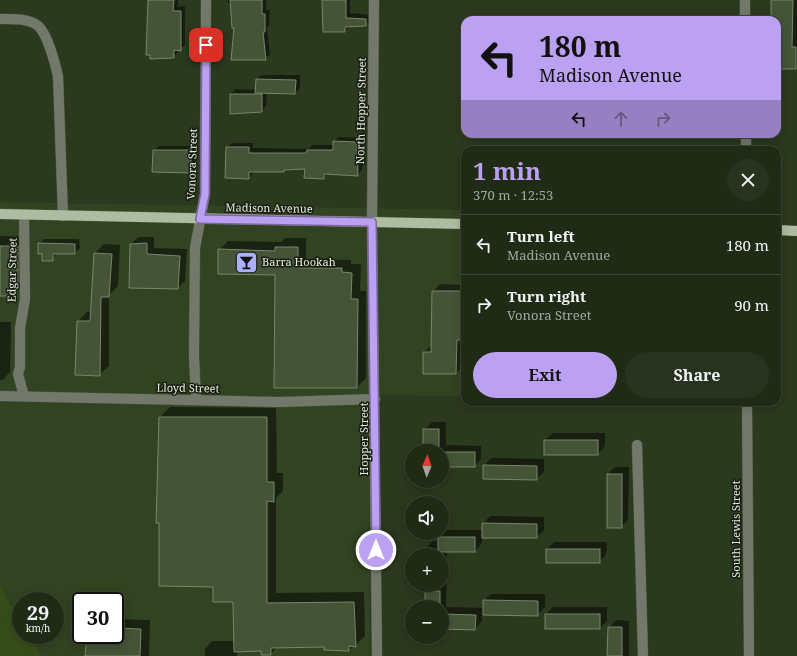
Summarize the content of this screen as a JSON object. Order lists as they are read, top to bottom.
{
  "streets": {
    "main road": ["Madison Avenue"],
    "street": [
      "North Hopper Street",
      "Vonora Street",
      "Edgar Street",
      "Lloyd Street",
      "Hopper Street",
      "South Lewis Street"
    ]
  },
  "crossings": [
    ["North Hopper Street", "Madison Avenue"],
    ["North Hopper Street", "Hopper Street"],
    ["Vonora Street", "Madison Avenue"],
    ["Vonora Street", "Lloyd Street"],
    ["Madison Avenue", "Edgar Street"],
    ["Madison Avenue", "Hopper Street"],
    ["Edgar Street", "Lloyd Street"],
    ["Lloyd Street", "Hopper Street"]
  ],
  "places": {
    "bar": ["Barra Hookah"]
  },
  "north": "top",
  "page": {
    "turn": ["180 m", "Madison Avenue"],
    "heading": ["1 min", "370 m · 12:53"],
    "list": [
      {
        "name": "Turn left",
        "note": "Madison Avenue",
        "value": "180 m"
      },
      {
        "name": "Turn right",
        "note": "Vonora Street",
        "value": "90 m"
      }
    ],
    "buttons": ["Exit", "Share"],
    "map_buttons": ["+", "−"],
    "speed": "29 km/h",
    "limit": "30"
  }
}
